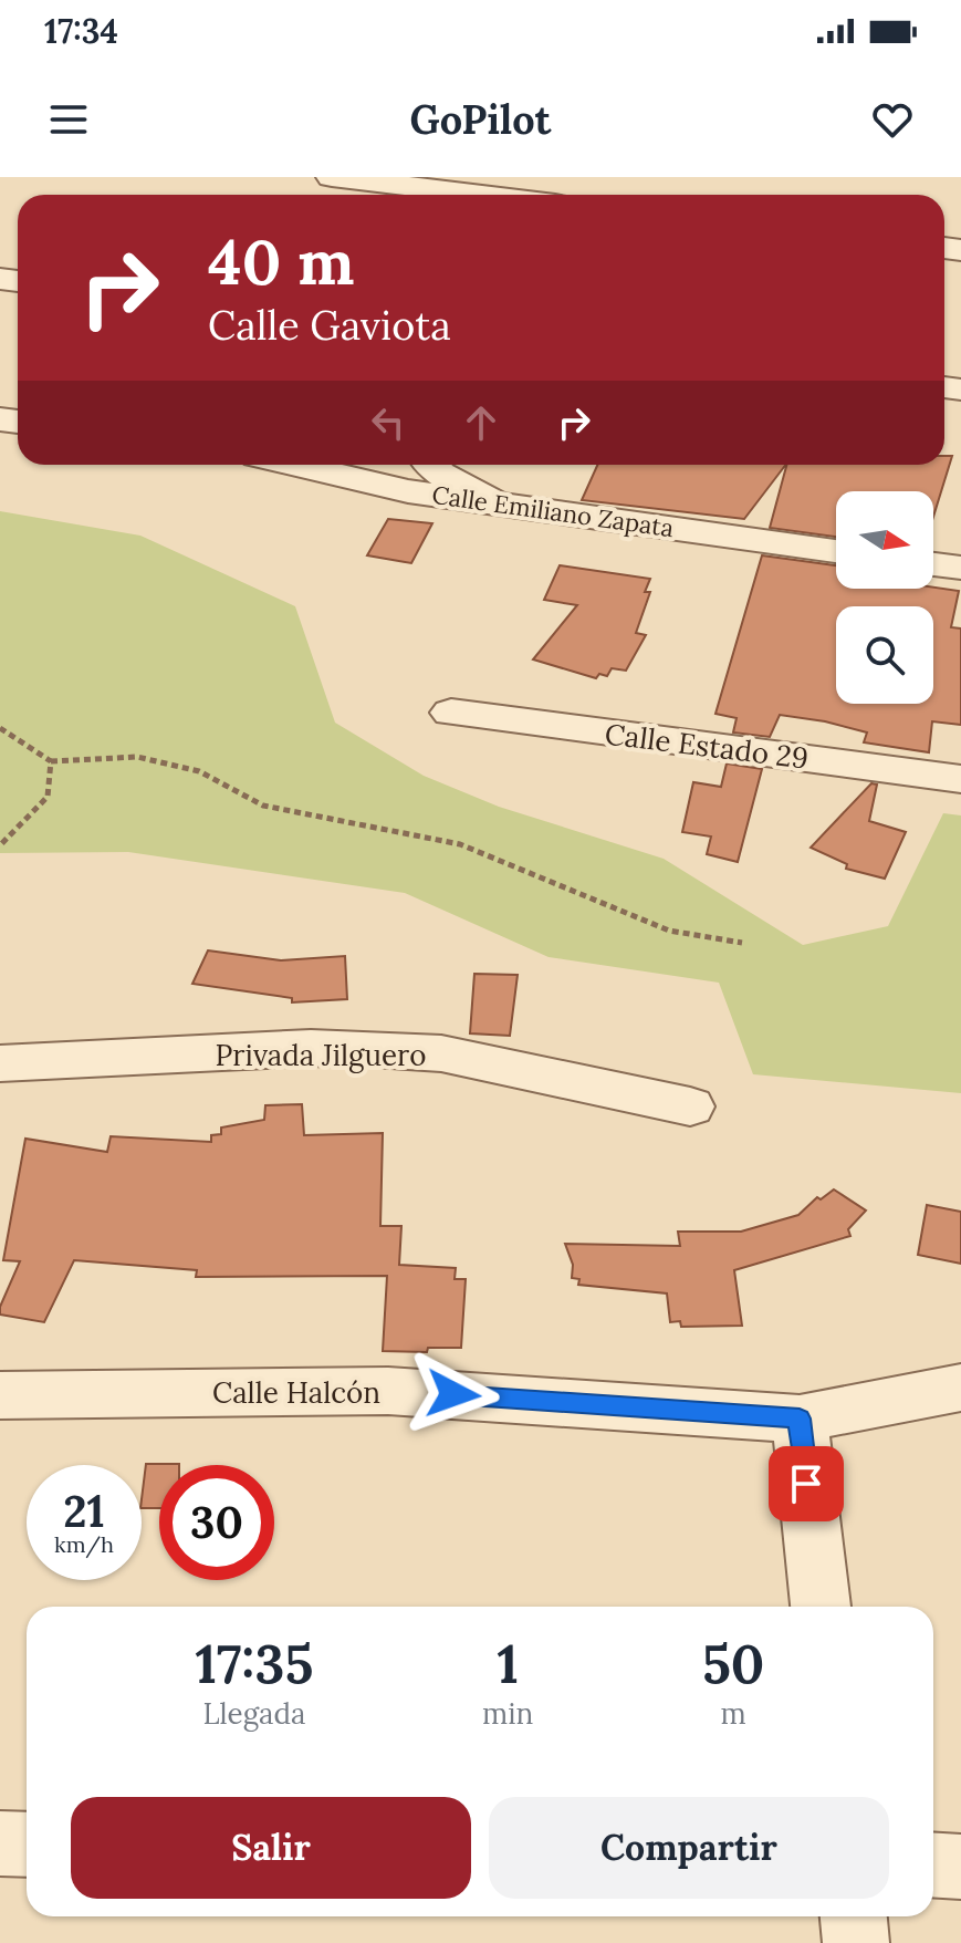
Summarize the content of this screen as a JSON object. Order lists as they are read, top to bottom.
{
  "streets": {
    "street": [
      "Calle Emiliano Zapata",
      "Calle Estado 29",
      "Privada Jilguero",
      "Calle Halcón"
    ]
  },
  "north": "right",
  "page": {
    "status": "17:34",
    "header": "GoPilot",
    "turn": ["40 m", "Calle Gaviota"],
    "speed": "21 km/h",
    "limit": "30",
    "eta": [
      "17:35",
      "Llegada",
      "1",
      "min",
      "50",
      "m"
    ],
    "buttons": ["Salir", "Compartir"]
  }
}
